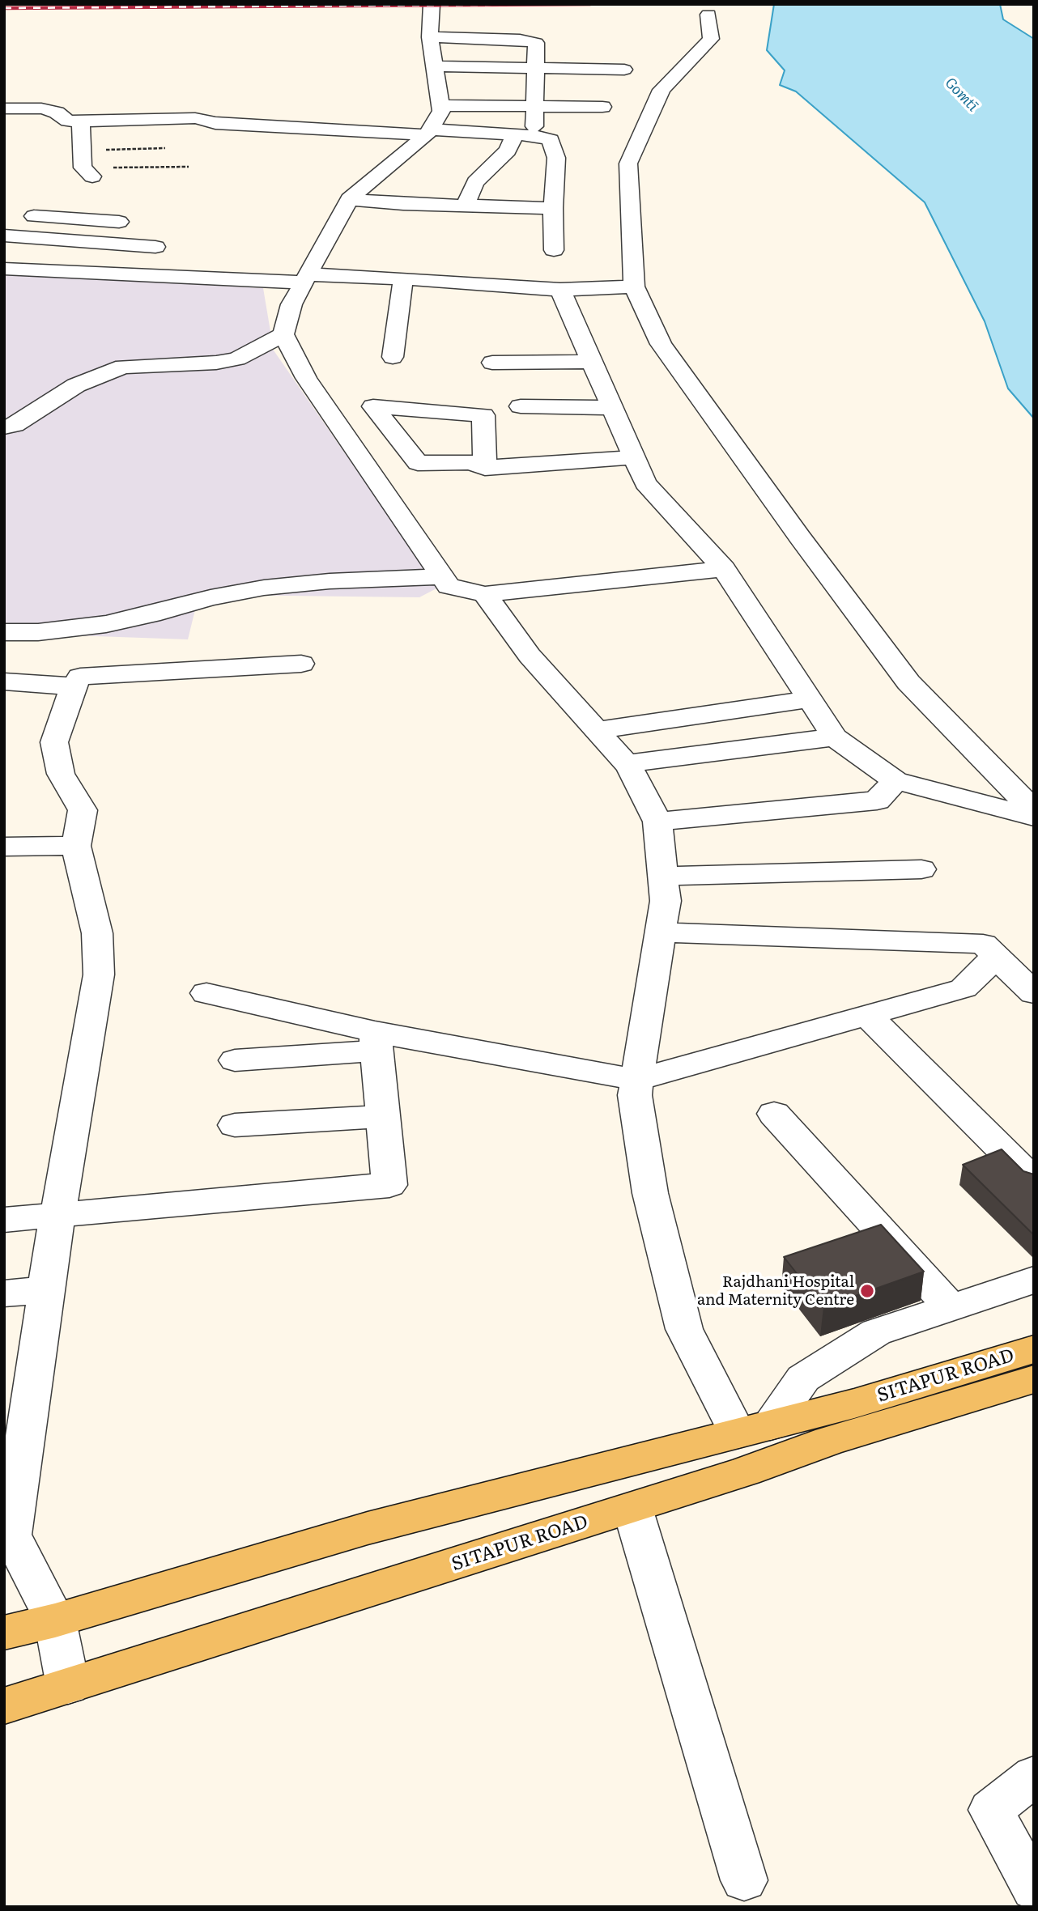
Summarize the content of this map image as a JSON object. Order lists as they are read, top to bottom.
{
  "streets": {
    "main road": ["SITAPUR ROAD"]
  },
  "water": ["Gomtī"],
  "places": ["Rajdhani Hospital and Maternity Centre"]
}
